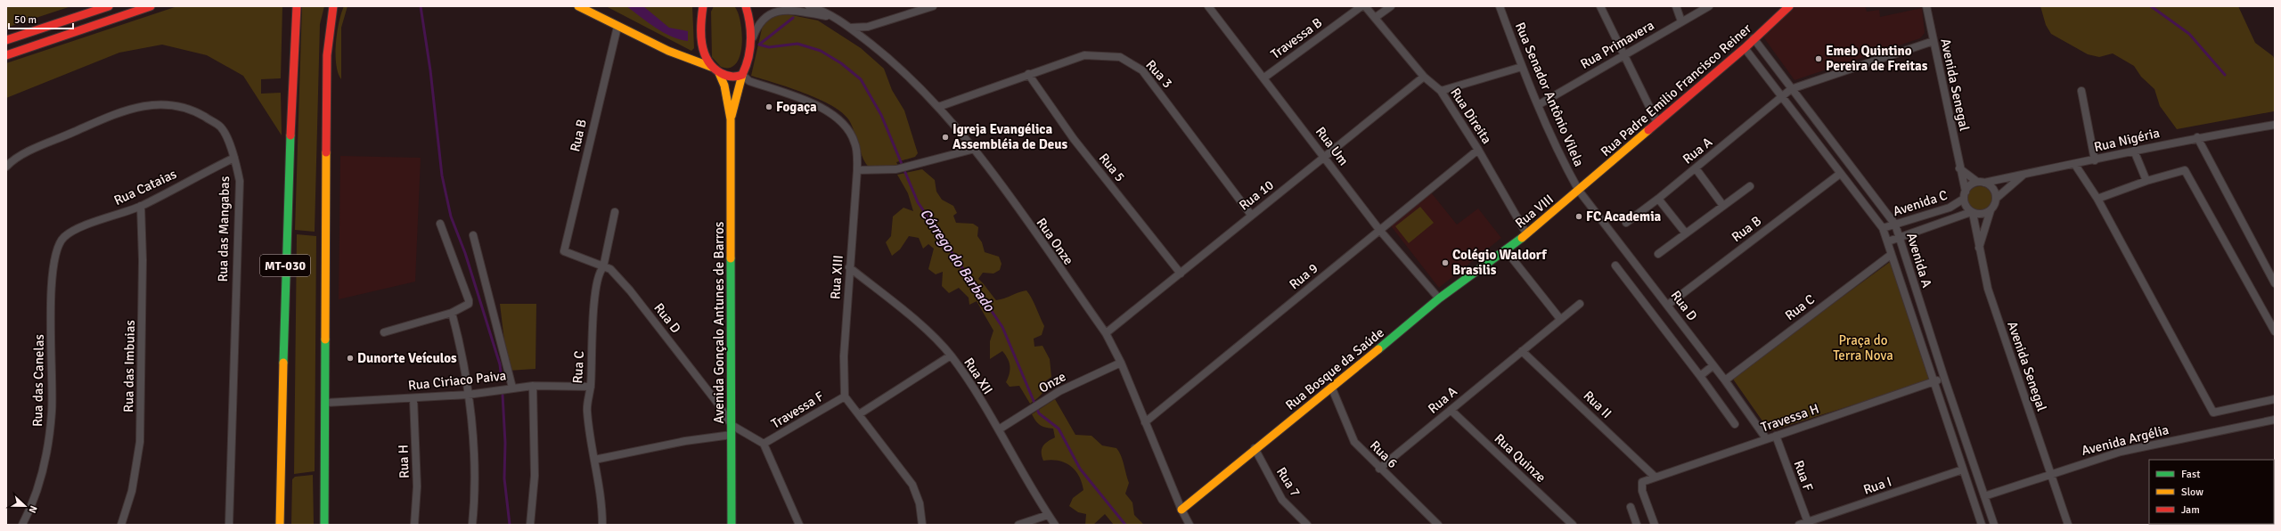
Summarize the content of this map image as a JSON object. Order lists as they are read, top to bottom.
{
  "streets": {
    "main road": [
      "Rua Padre Emilio Francisco Reiner",
      "Rua VIII",
      "MT-030",
      "Avenida Gonçalo Antunes de Barros",
      "Rua Bosque da Saúde"
    ],
    "street": [
      "Travessa B",
      "Rua Primavera",
      "Rua 3",
      "Avenida Senegal",
      "Rua Senador Antônio Vilela",
      "Rua Direita",
      "Rua B",
      "Rua Nigéria",
      "Rua Um",
      "Rua A",
      "Rua 5",
      "Rua Cataias",
      "Rua 10",
      "Avenida C",
      "Rua das Mangabas",
      "Rua Onze",
      "Avenida A",
      "Rua 9",
      "Rua XIII",
      "Rua D",
      "Rua C",
      "Rua das Imbuias",
      "Rua XII",
      "Rua das Canelas",
      "Rua Ciriaco Paiva",
      "Onze",
      "Rua II",
      "Travessa F",
      "Travessa H",
      "Avenida Argélia",
      "Rua 6",
      "Rua Quinze",
      "Rua H",
      "Rua F",
      "Rua 7",
      "Rua I"
    ]
  },
  "crossings": [
    ["Travessa B", "Rua Um"],
    ["Rua Primavera", "Rua Senador Antônio Vilela"],
    ["Rua 3", "Rua 5"],
    ["Rua 3", "Rua 10"],
    ["Rua 3", "Rua Onze"],
    ["Avenida Senegal", "Rua Nigéria"],
    ["Avenida Senegal", "Avenida C"],
    ["Avenida Senegal", "Avenida Argélia"],
    ["Rua Padre Emilio Francisco Reiner", "Rua Senador Antônio Vilela"],
    ["Rua Padre Emilio Francisco Reiner", "Rua VIII"],
    ["Rua Padre Emilio Francisco Reiner", "Avenida A"],
    ["Rua Padre Emilio Francisco Reiner", "Rua D"],
    ["Rua Senador Antônio Vilela", "Rua VIII"],
    ["Rua Senador Antônio Vilela", "Rua D"],
    ["Rua Direita", "Rua 10"],
    ["Rua Direita", "Rua VIII"],
    ["Rua Direita", "Rua 9"],
    ["Rua B", "Avenida A"],
    ["Rua B", "Rua D"],
    ["Rua Nigéria", "Avenida C"],
    ["Rua Um", "Rua 10"],
    ["Rua Um", "Rua 9"],
    ["Rua Um", "Rua Bosque da Saúde"],
    ["Rua A", "Avenida A"],
    ["Rua A", "Rua II"],
    ["Rua A", "Rua 6"],
    ["Rua A", "Rua Quinze"],
    ["Rua 5", "Rua 10"],
    ["Rua Cataias", "Rua das Mangabas"],
    ["Rua Cataias", "Rua das Imbuias"],
    ["Rua Cataias", "Rua das Canelas"],
    ["Rua 10", "Rua Onze"],
    ["Avenida C", "Avenida A"],
    ["Rua VIII", "Rua D"],
    ["Rua VIII", "Rua Bosque da Saúde"],
    ["Rua Onze", "Rua 9"],
    ["Rua Onze", "Avenida Gonçalo Antunes de Barros"],
    ["Rua Onze", "Rua Bosque da Saúde"],
    ["Rua Onze", "Onze"],
    ["Avenida A", "Rua C"],
    ["Avenida A", "Travessa H"],
    ["Avenida A", "Avenida Argélia"],
    ["Avenida A", "Rua I"],
    ["MT-030", "Rua Ciriaco Paiva"],
    ["Rua XIII", "Avenida Gonçalo Antunes de Barros"],
    ["Rua XIII", "Rua XII"],
    ["Rua XIII", "Travessa F"],
    ["Rua D", "Rua C"],
    ["Rua D", "Avenida Gonçalo Antunes de Barros"],
    ["Rua D", "Travessa H"],
    ["Rua C", "Rua Ciriaco Paiva"],
    ["Rua Bosque da Saúde", "Rua 6"],
    ["Rua Bosque da Saúde", "Rua 7"],
    ["Rua XII", "Onze"],
    ["Rua Ciriaco Paiva", "Rua H"],
    ["Rua II", "Travessa H"],
    ["Travessa H", "Rua F"],
    ["Rua F", "Rua I"]
  ],
  "water": ["Córrego do Barbado"],
  "parks": ["Praça do Terra Nova"],
  "places": [
    "Emeb Quintino Pereira de Freitas",
    "Fogaça",
    "Igreja Evangélica Assembléia de Deus",
    "FC Academia",
    "Colégio Waldorf Brasilis",
    "Dunorte Veículos"
  ],
  "legend": ["Fast", "Slow", "Jam"],
  "scale_bar": "50 m",
  "north": "right"
}
